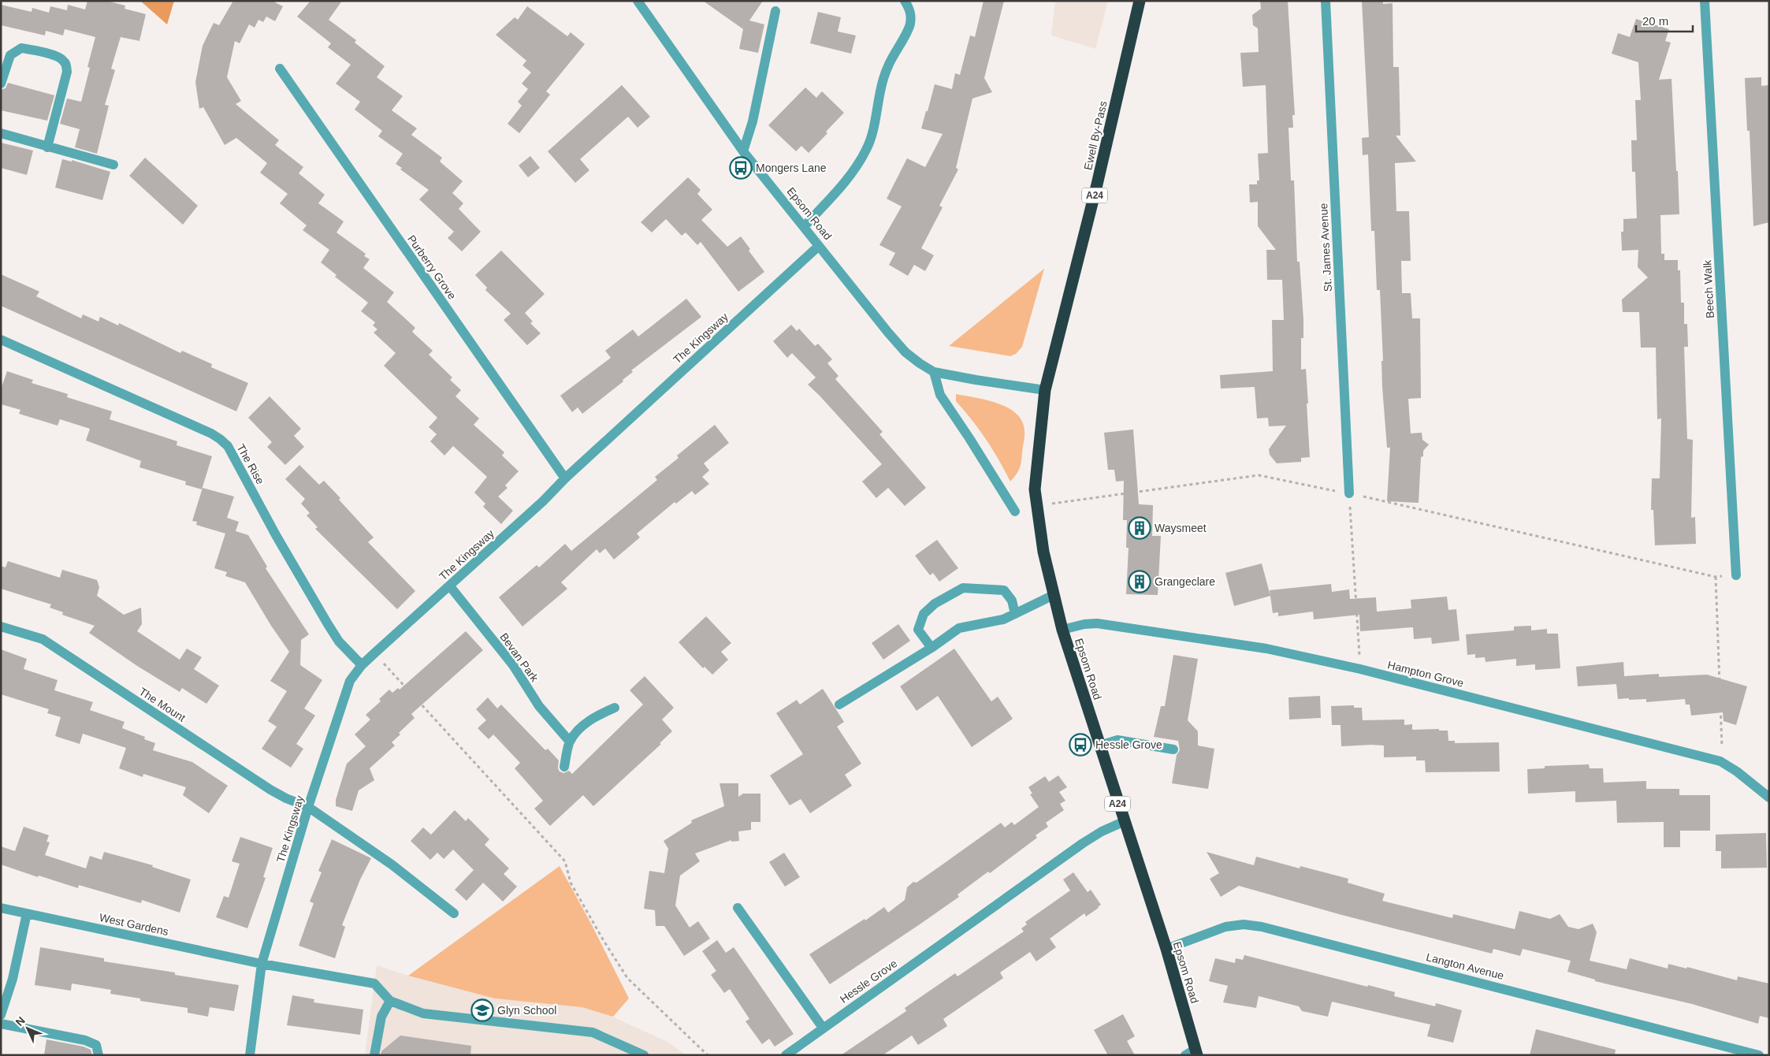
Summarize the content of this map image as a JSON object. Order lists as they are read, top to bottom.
{
  "streets": {
    "highway": ["Ewell By-Pass", "A24", "Epsom Road"],
    "street": [
      "St. James Avenue",
      "Purberry Grove",
      "Beech Walk",
      "The Kingsway",
      "The Rise",
      "Bevan Park",
      "Hampton Grove",
      "The Mount",
      "West Gardens",
      "Langton Avenue",
      "Hessle Grove"
    ]
  },
  "crossings": [
    ["Ewell By-Pass", "Epsom Road"],
    ["Epsom Road", "The Kingsway"],
    ["Epsom Road", "Hampton Grove"],
    ["Epsom Road", "Langton Avenue"],
    ["Epsom Road", "Hessle Grove"],
    ["Purberry Grove", "The Kingsway"],
    ["The Kingsway", "The Rise"],
    ["The Kingsway", "Bevan Park"],
    ["The Kingsway", "The Mount"],
    ["The Kingsway", "West Gardens"]
  ],
  "places": {
    "bus stop": ["Mongers Lane", "Hessle Grove"],
    "building": ["Waysmeet", "Grangeclare"],
    "school or university": ["Glyn School"]
  },
  "scale_bar": "20 m",
  "north": "top left"
}
